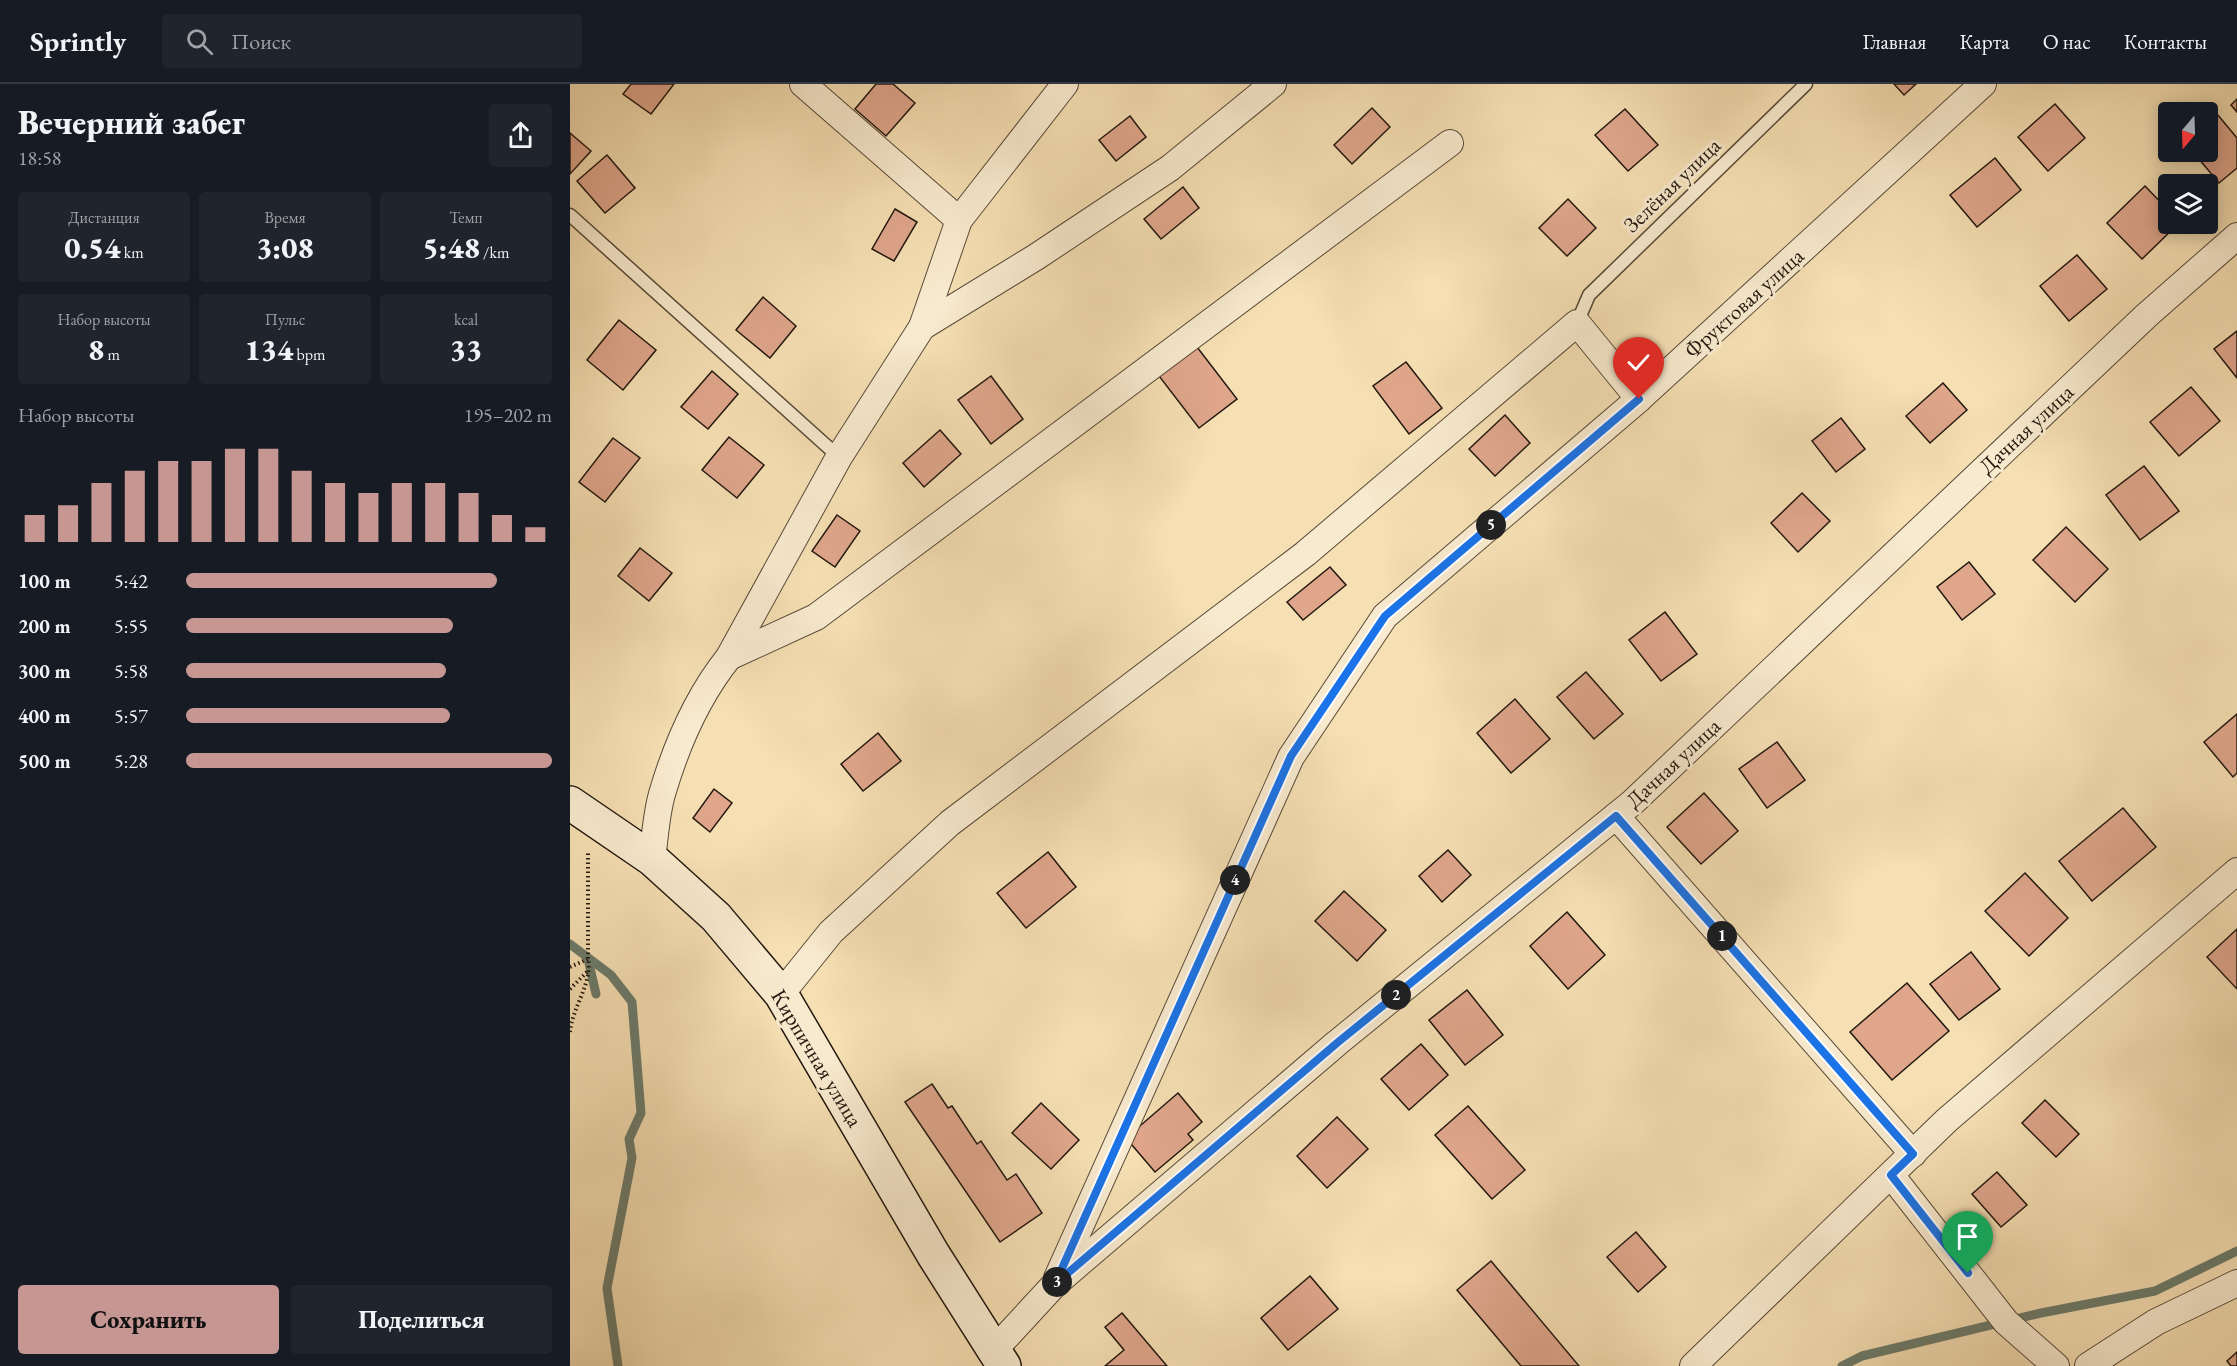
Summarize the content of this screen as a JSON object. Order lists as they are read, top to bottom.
{
  "streets": {
    "main road": ["Кирпичная улица"],
    "street": ["Фруктовая улица", "Дачная улица"],
    "lane": ["Зелёная улица"]
  },
  "crossings": [
    ["Фруктовая улица", "Дачная улица"]
  ],
  "north": "bottom",
  "page": {
    "header": "Sprintly",
    "search": "Поиск",
    "nav": [
      "Главная",
      "Карта",
      "О нас",
      "Контакты"
    ],
    "heading": ["Вечерний забег", "18:58"],
    "stats": [
      ["Дистанция", "0.54 km"],
      ["Время", "3:08"],
      ["Темп", "5:48 /km"],
      ["Набор высоты", "8 m"],
      ["Пульс", "134 bpm"],
      ["kcal", "33"]
    ],
    "chart": ["Набор высоты", "195–202 m"],
    "pins": [
      "5",
      "4",
      "1",
      "2",
      "3"
    ],
    "list": [
      {
        "name": "100 m",
        "note": "5:42"
      },
      {
        "name": "200 m",
        "note": "5:55"
      },
      {
        "name": "300 m",
        "note": "5:58"
      },
      {
        "name": "400 m",
        "note": "5:57"
      },
      {
        "name": "500 m",
        "note": "5:28"
      }
    ],
    "buttons": ["Сохранить", "Поделиться"]
  }
}
